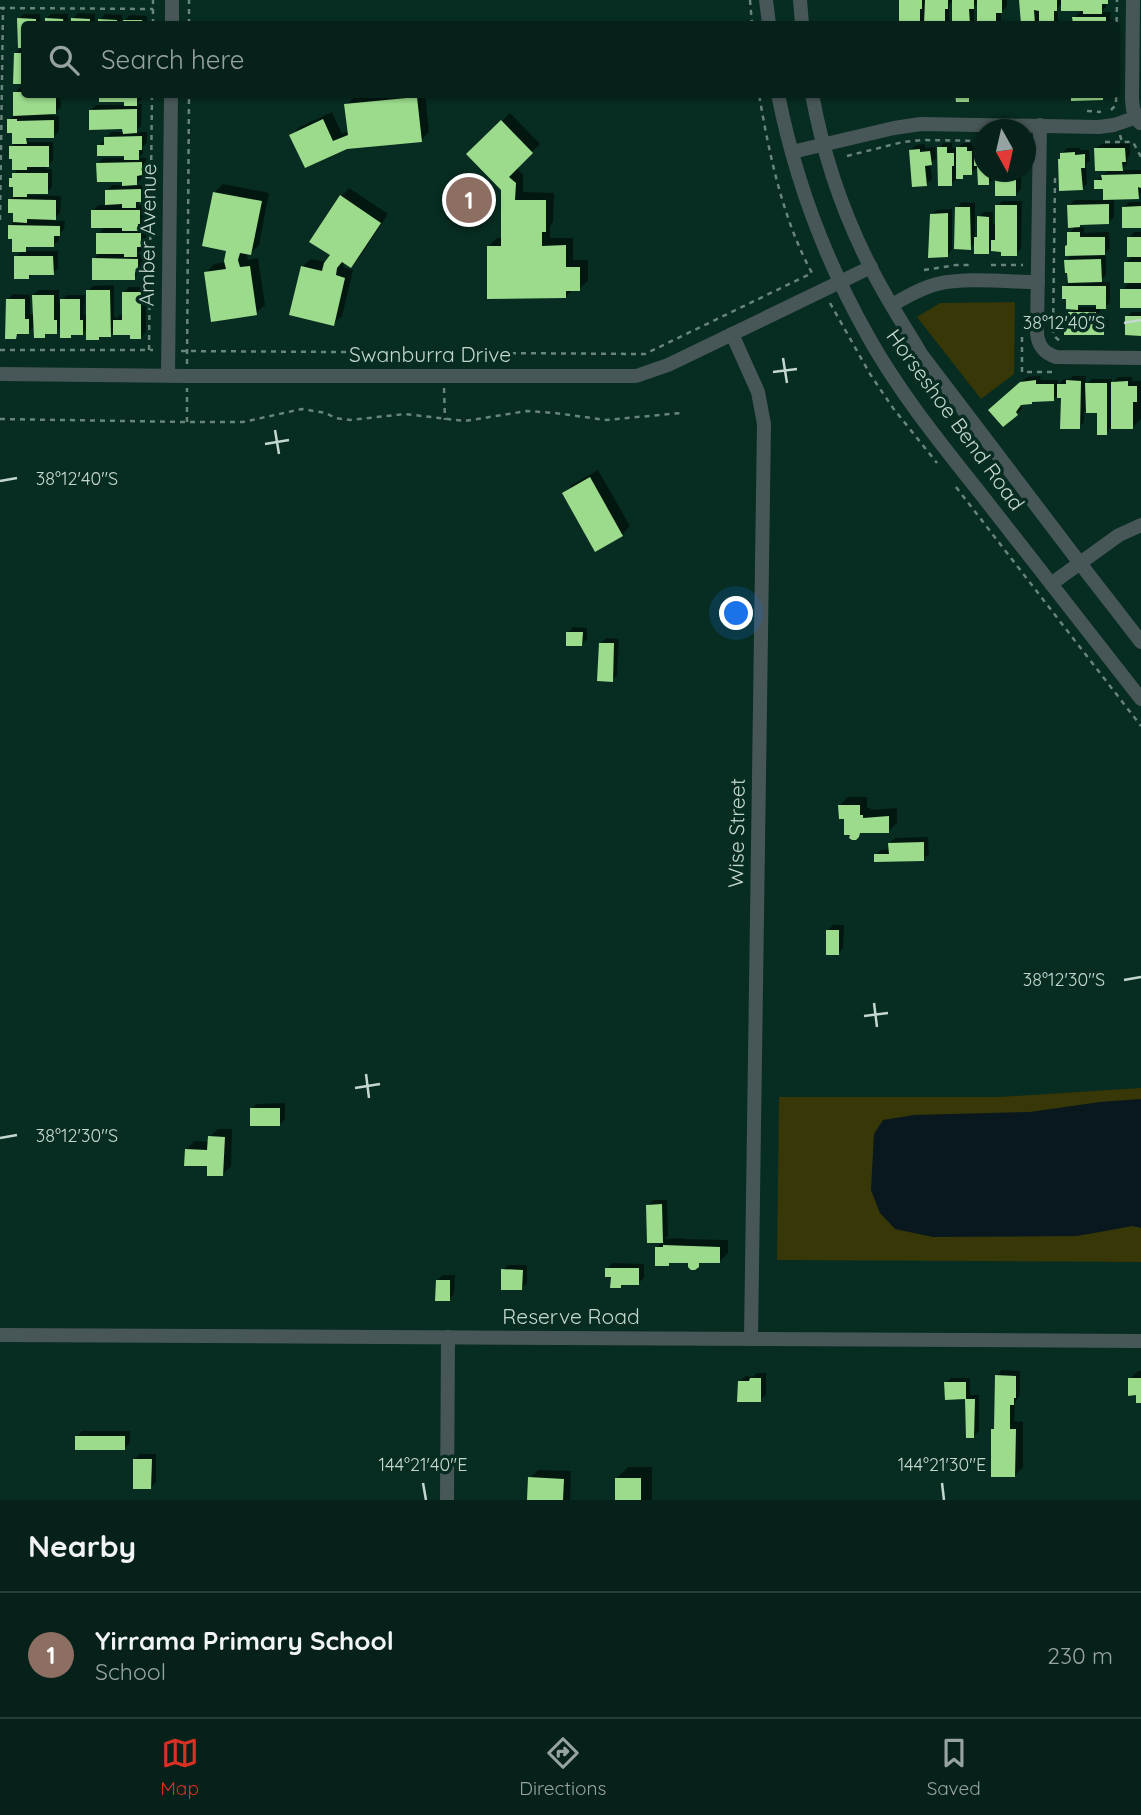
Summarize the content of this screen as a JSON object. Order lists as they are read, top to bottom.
{
  "streets": {
    "street": [
      "Amber Avenue",
      "Swanburra Drive",
      "Horseshoe Bend Road",
      "Wise Street",
      "Reserve Road"
    ]
  },
  "crossings": [
    ["Amber Avenue", "Swanburra Drive"],
    ["Swanburra Drive", "Horseshoe Bend Road"],
    ["Swanburra Drive", "Wise Street"],
    ["Wise Street", "Reserve Road"]
  ],
  "north": "bottom",
  "page": {
    "search": "Search here",
    "pins": "1",
    "heading": "Nearby",
    "list": [
      {
        "mark": "1",
        "name": "Yirrama Primary School",
        "note": "School",
        "value": "230 m"
      }
    ],
    "nav": ["Map", "Directions", "Saved"]
  },
  "coordinates": [
    "38°12'40\"S",
    "38°12'30\"S",
    "144°21'40\"E",
    "144°21'30\"E"
  ]
}
